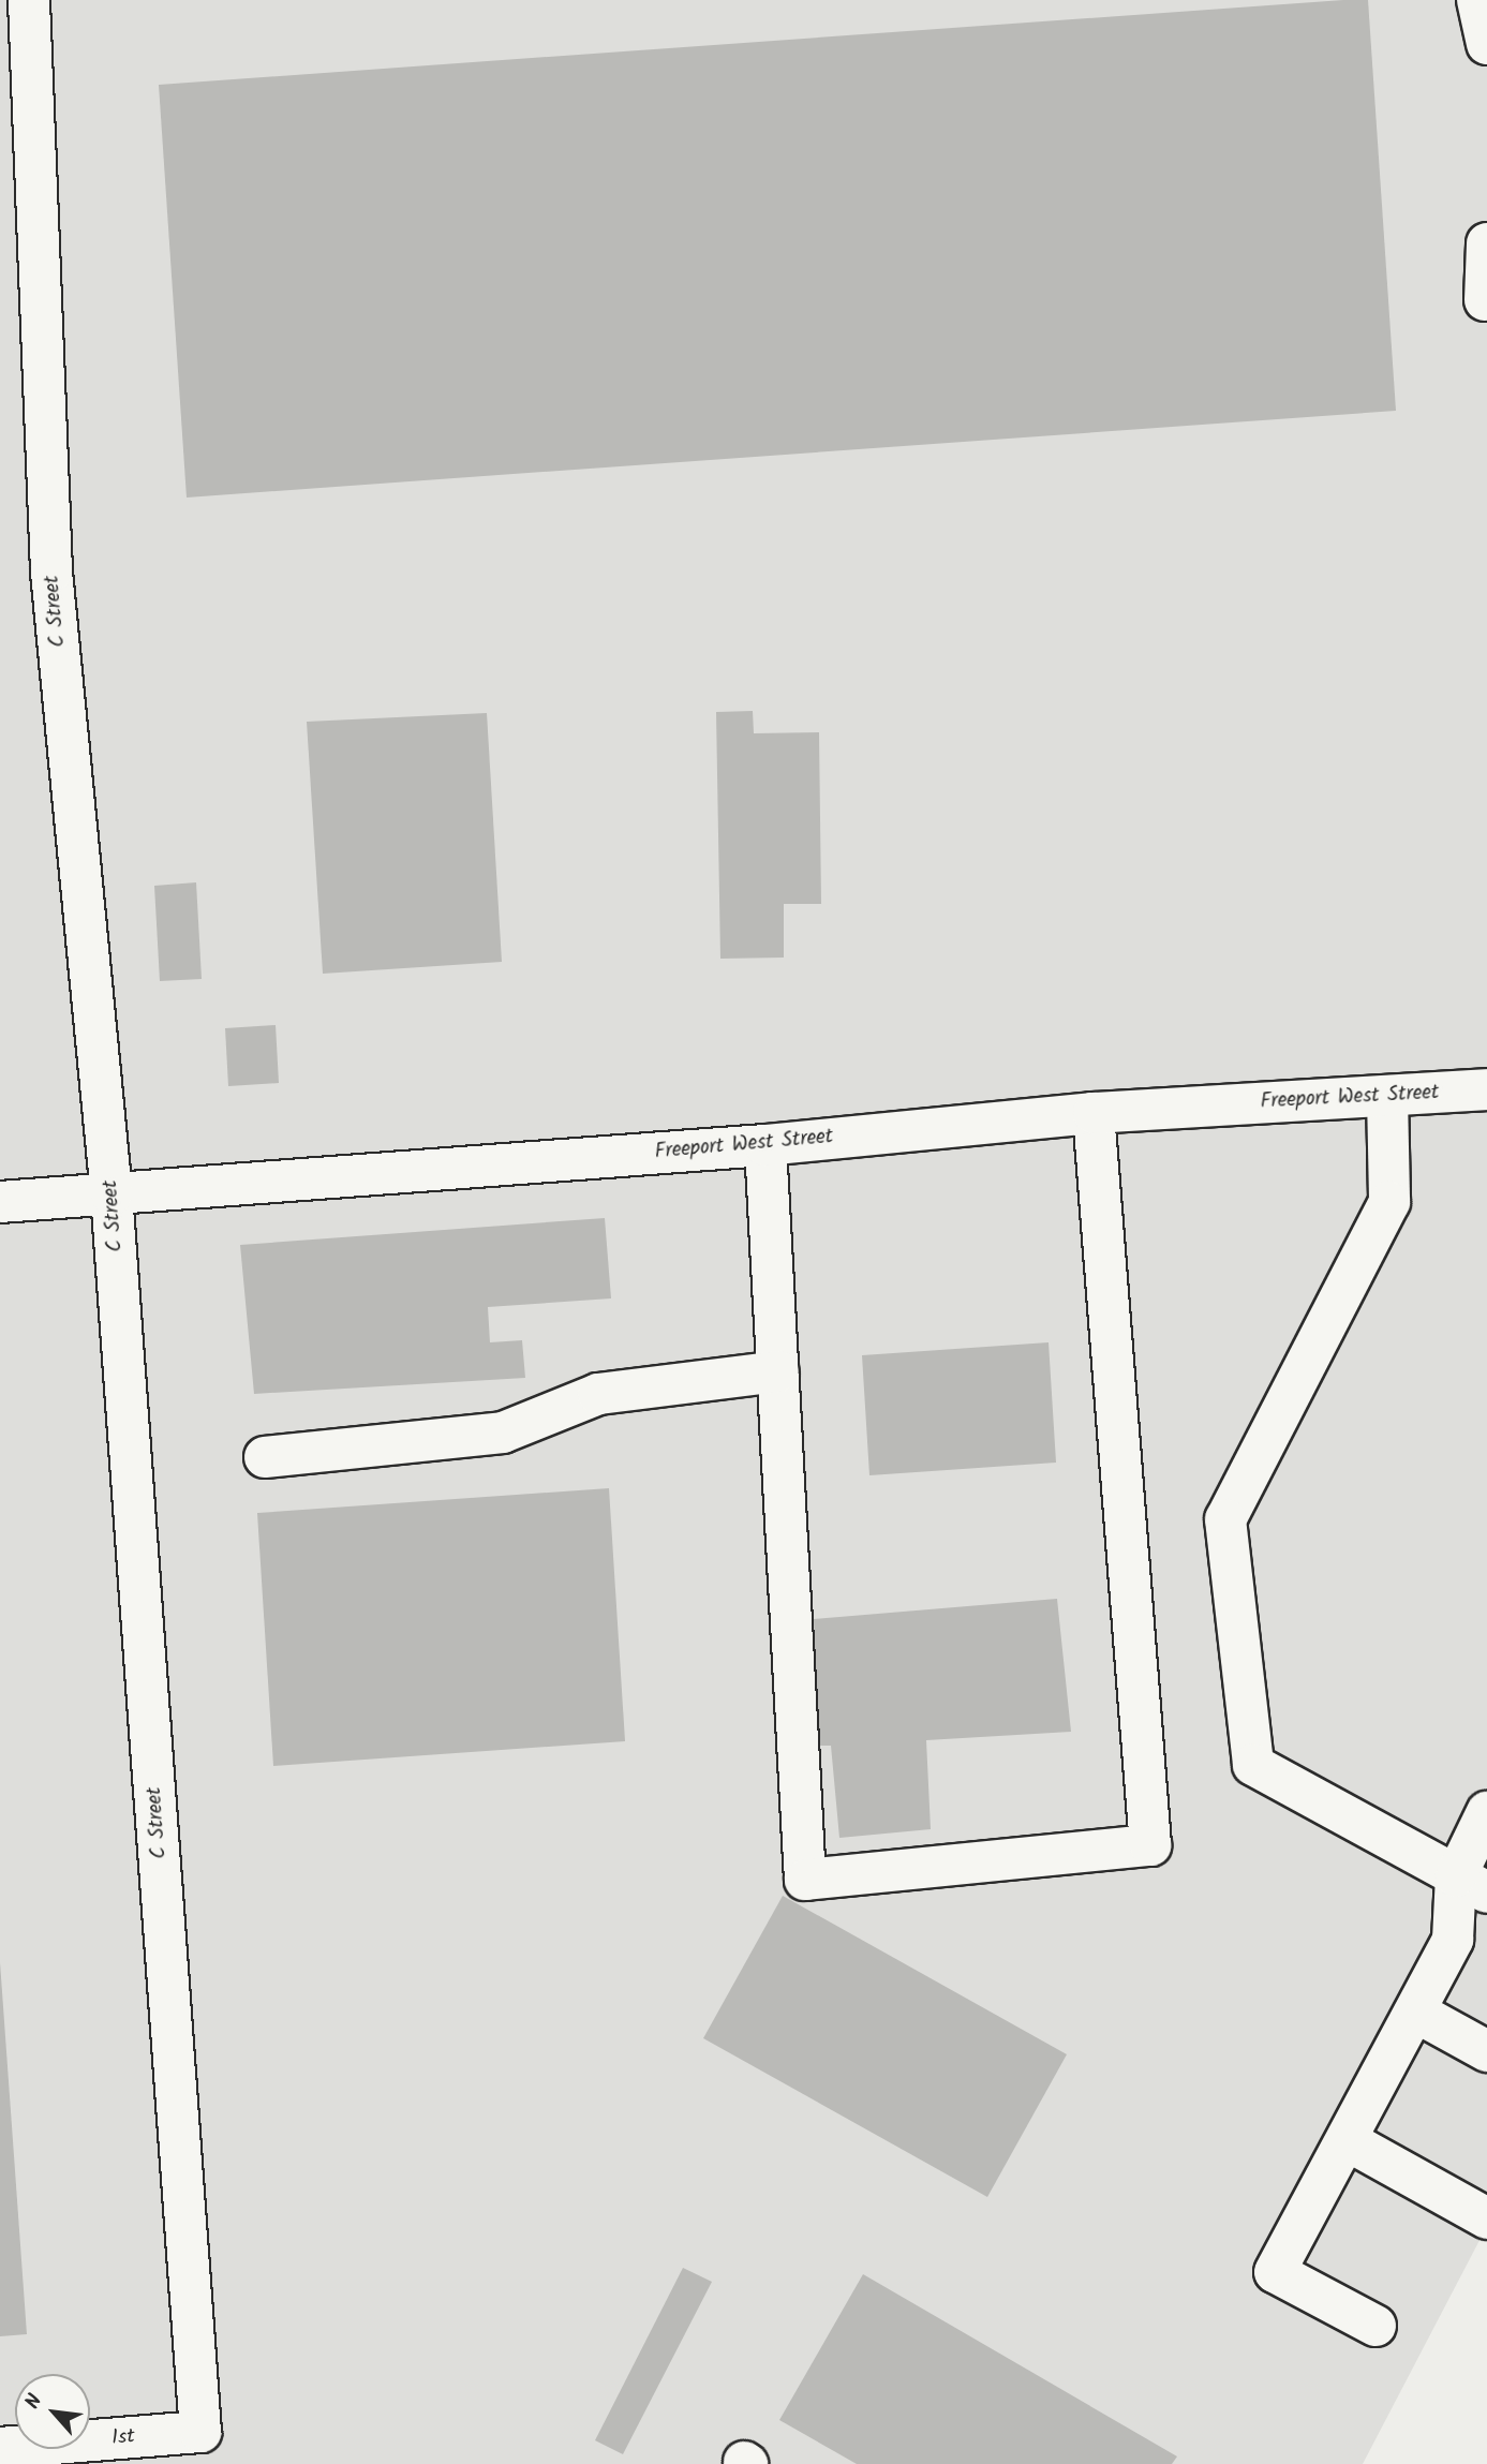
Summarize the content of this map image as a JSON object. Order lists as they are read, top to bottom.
{
  "streets": {
    "lane": ["C Street", "Freeport West Street", "1st"]
  },
  "crossings": [
    ["C Street", "Freeport West Street"],
    ["C Street", "1st"]
  ],
  "north": "top left"
}
